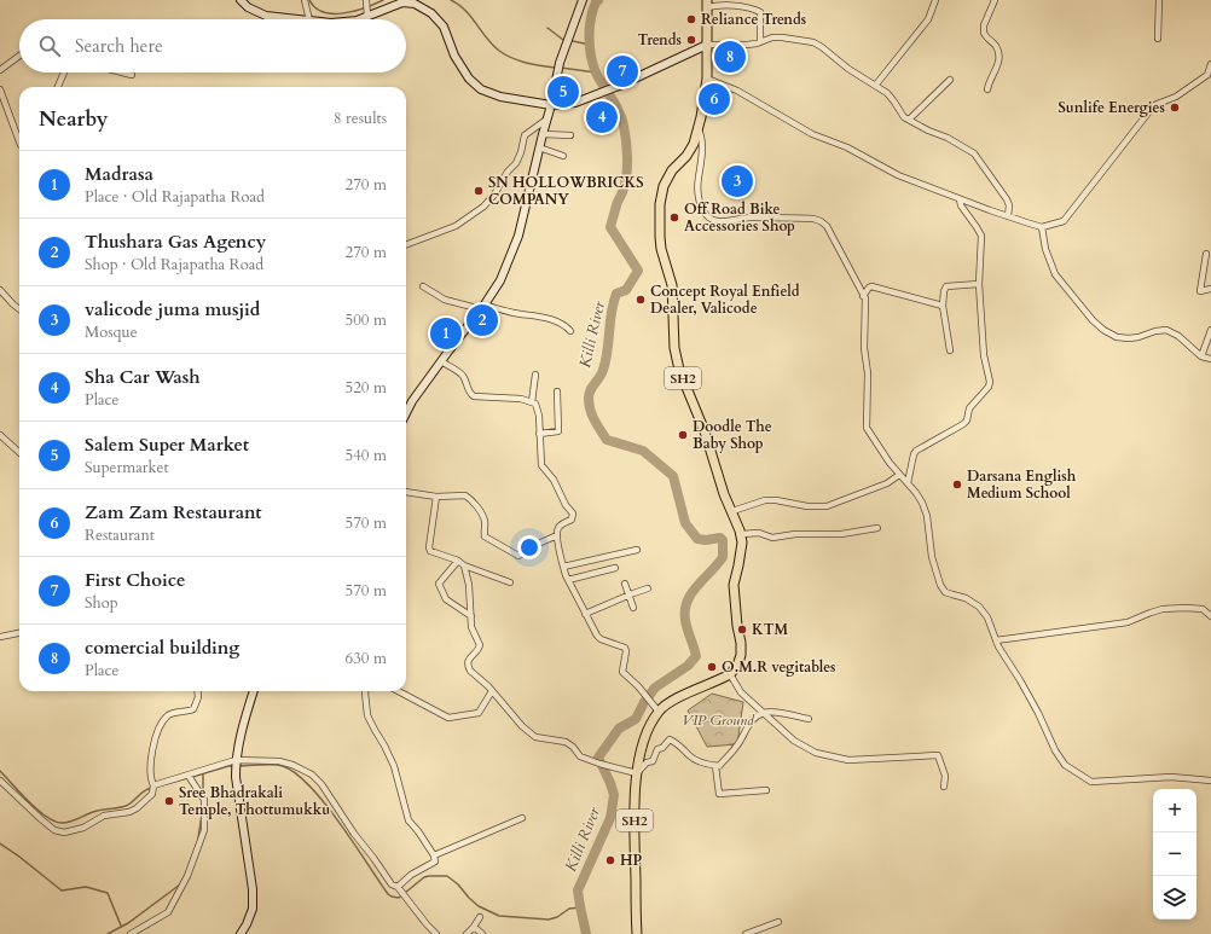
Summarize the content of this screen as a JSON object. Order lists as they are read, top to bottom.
{
  "streets": {
    "main road": ["SH2"]
  },
  "water": ["Killi River"],
  "parks": ["VIP Ground"],
  "places": [
    "Reliance Trends",
    "Trends",
    "Sunlife Energies",
    "SN HOLLOWBRICKS COMPANY",
    "Off Road Bike Accessories Shop",
    "Concept Royal Enfield Dealer, Valicode",
    "Doodle The Baby Shop",
    "Darsana English Medium School",
    "KTM",
    "O.M.R vegitables",
    "Sree Bhadrakali Temple, Thottumukku",
    "HP"
  ],
  "page": {
    "search": "Search here",
    "pins": [
      "8",
      "7",
      "5",
      "6",
      "4",
      "3",
      "2",
      "1"
    ],
    "heading": ["Nearby", "8 results"],
    "list": [
      {
        "mark": "1",
        "name": "Madrasa",
        "note": "Place · Old Rajapatha Road",
        "value": "270 m"
      },
      {
        "mark": "2",
        "name": "Thushara Gas Agency",
        "note": "Shop · Old Rajapatha Road",
        "value": "270 m"
      },
      {
        "mark": "3",
        "name": "valicode juma musjid",
        "note": "Mosque",
        "value": "500 m"
      },
      {
        "mark": "4",
        "name": "Sha Car Wash",
        "note": "Place",
        "value": "520 m"
      },
      {
        "mark": "5",
        "name": "Salem Super Market",
        "note": "Supermarket",
        "value": "540 m"
      },
      {
        "mark": "6",
        "name": "Zam Zam Restaurant",
        "note": "Restaurant",
        "value": "570 m"
      },
      {
        "mark": "7",
        "name": "First Choice",
        "note": "Shop",
        "value": "570 m"
      },
      {
        "mark": "8",
        "name": "comercial building",
        "note": "Place",
        "value": "630 m"
      }
    ],
    "map_buttons": ["+", "−"]
  }
}
